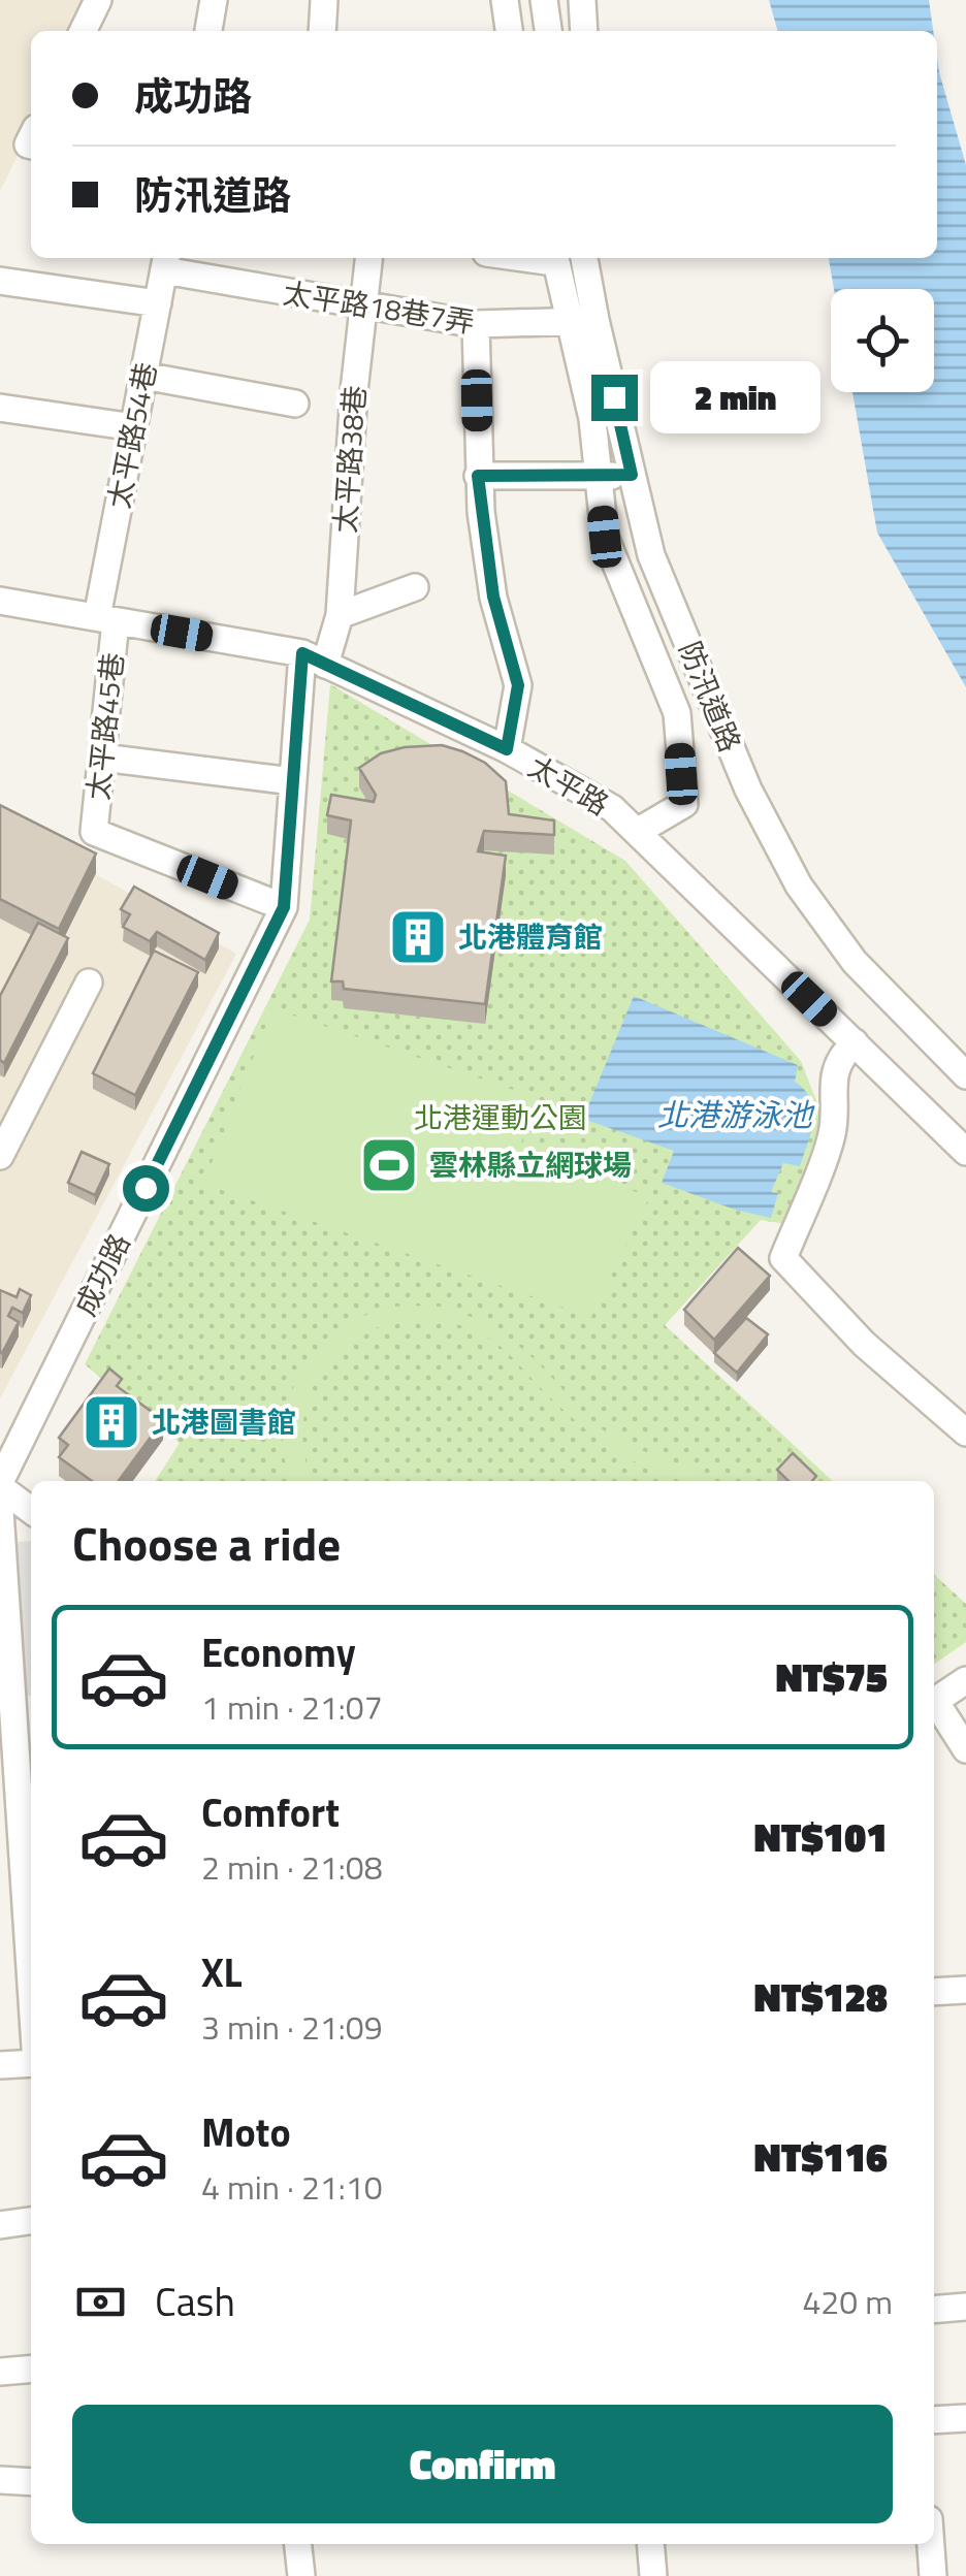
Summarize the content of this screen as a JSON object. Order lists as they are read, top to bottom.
{
  "streets": {
    "street": [
      "太平路18巷7弄",
      "太平路54巷",
      "太平路38巷",
      "防汛道路",
      "太平路45巷",
      "太平路",
      "成功路"
    ]
  },
  "crossings": [
    ["太平路18巷7弄", "太平路54巷"],
    ["太平路18巷7弄", "太平路38巷"],
    ["太平路18巷7弄", "防汛道路"],
    ["太平路54巷", "太平路45巷"],
    ["太平路54巷", "太平路"],
    ["太平路38巷", "太平路"],
    ["太平路38巷", "成功路"],
    ["太平路45巷", "太平路"],
    ["太平路45巷", "成功路"],
    ["太平路", "成功路"]
  ],
  "water": ["北港游泳池"],
  "parks": ["北港運動公園"],
  "places": {
    "building": ["北港體育館", "北港圖書館"],
    "sports": ["雲林縣立網球場"]
  },
  "page": {
    "banner": ["成功路", "防汛道路"],
    "bubble": "2 min",
    "heading": "Choose a ride",
    "list": [
      {
        "name": "Economy",
        "note": "1 min · 21:07",
        "value": "NT$75"
      },
      {
        "name": "Comfort",
        "note": "2 min · 21:08",
        "value": "NT$101"
      },
      {
        "name": "XL",
        "note": "3 min · 21:09",
        "value": "NT$128"
      },
      {
        "name": "Moto",
        "note": "4 min · 21:10",
        "value": "NT$116"
      }
    ],
    "pay": ["Cash", "420 m"],
    "buttons": "Confirm"
  }
}
